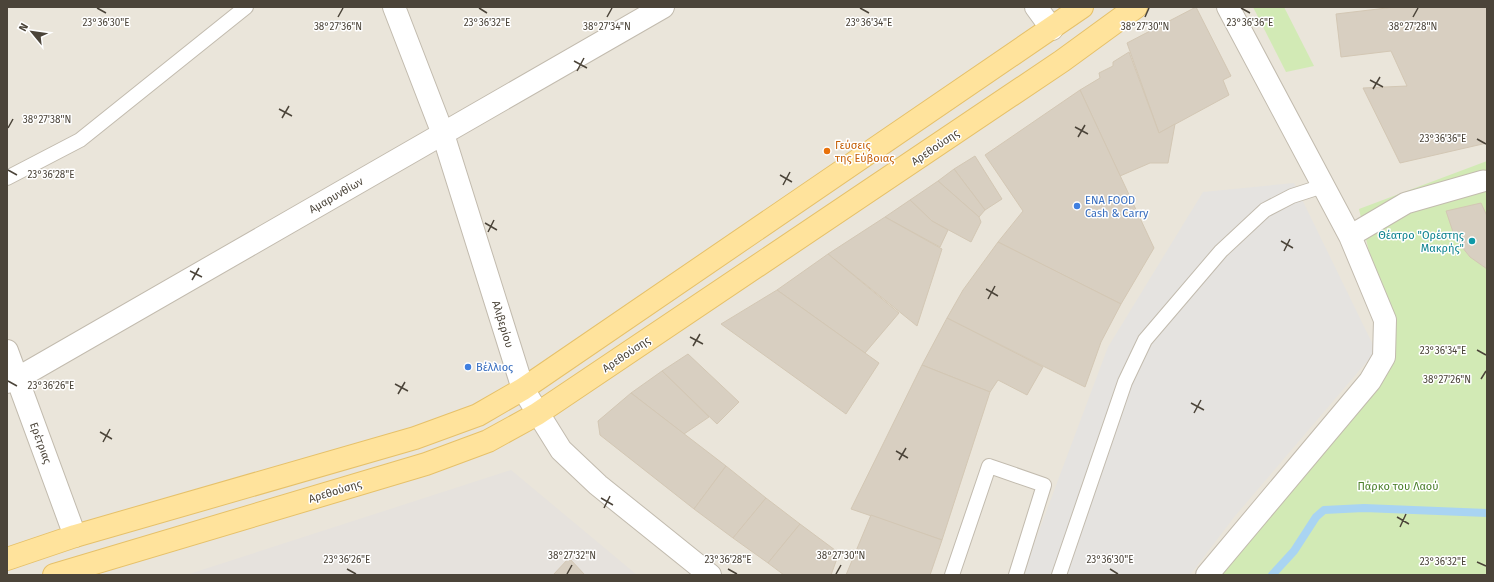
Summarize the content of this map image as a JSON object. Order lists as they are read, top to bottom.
{
  "streets": {
    "main road": ["Αρεθούσης"],
    "street": ["Αμαρυνθίων", "Αλιβερίου", "Ερέτριας"]
  },
  "crossings": [
    ["Αρεθούσης", "Αλιβερίου"],
    ["Αμαρυνθίων", "Αλιβερίου"],
    ["Αμαρυνθίων", "Ερέτριας"]
  ],
  "parks": ["Πάρκο του Λαού"],
  "places": [
    "Γεύσεις της Εύβοιας",
    "ENA FOOD Cash & Carry",
    "Θέατρο \"Ορέστης Μακρής\"",
    "Βέλλιος"
  ],
  "north": "top left",
  "coordinates": [
    "23°36'30\"E",
    "23°36'32\"E",
    "23°36'34\"E",
    "23°36'36\"E",
    "38°27'28\"N",
    "38°27'36\"N",
    "38°27'34\"N",
    "38°27'30\"N",
    "38°27'38\"N",
    "23°36'28\"E",
    "38°27'26\"N",
    "23°36'26\"E",
    "38°27'32\"N"
  ]
}
